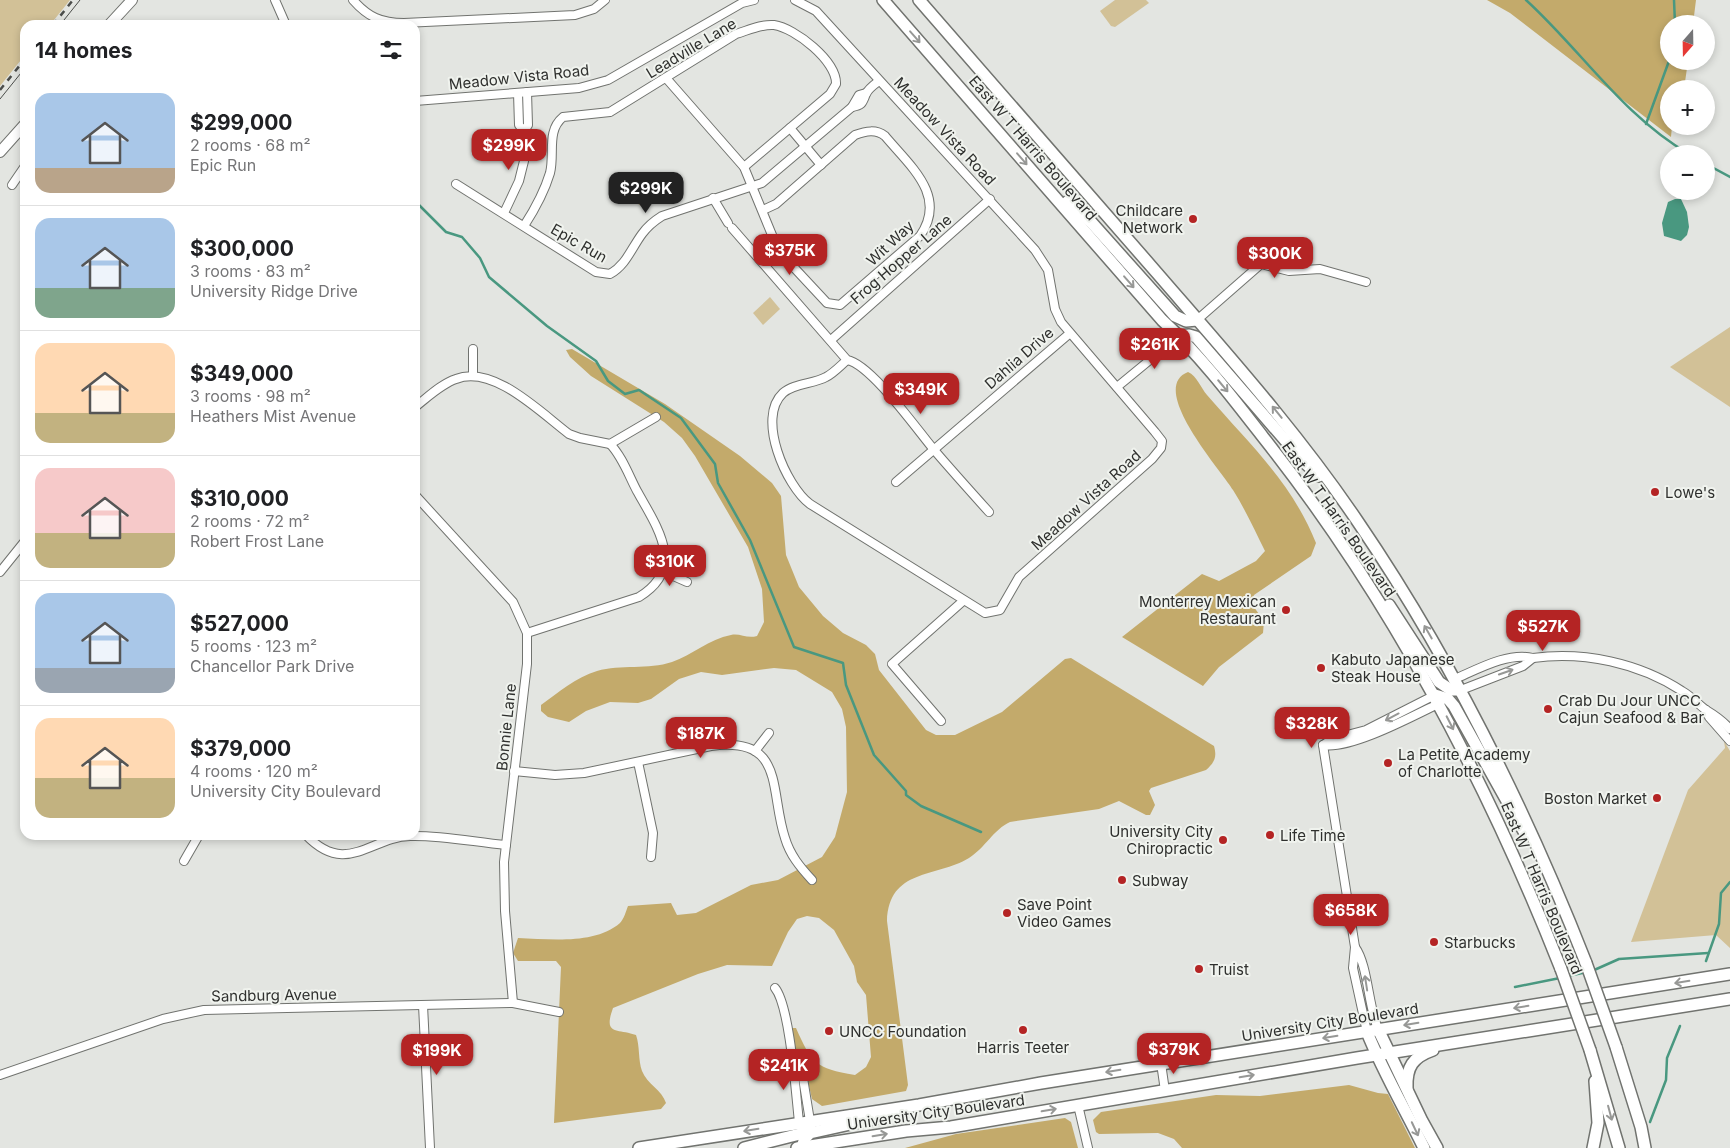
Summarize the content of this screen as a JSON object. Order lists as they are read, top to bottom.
{
  "streets": {
    "main road": ["East W T Harris Boulevard", "University City Boulevard"],
    "street": [
      "Leadville Lane",
      "Meadow Vista Road",
      "Epic Run",
      "Wit Way",
      "Frog Hopper Lane",
      "Dahlia Drive",
      "Bonnie Lane",
      "Sandburg Avenue"
    ]
  },
  "crossings": [
    ["Leadville Lane", "Epic Run"],
    ["Leadville Lane", "Wit Way"],
    ["Meadow Vista Road", "Epic Run"],
    ["Meadow Vista Road", "Frog Hopper Lane"],
    ["Meadow Vista Road", "Dahlia Drive"],
    ["Epic Run", "Wit Way"],
    ["Bonnie Lane", "Sandburg Avenue"]
  ],
  "places": [
    "Childcare Network",
    "Lowe's",
    "Monterrey Mexican Restaurant",
    "Kabuto Japanese Steak House",
    "Crab Du Jour UNCC Cajun Seafood & Bar",
    "La Petite Academy of Charlotte",
    "Boston Market",
    "Life Time",
    "University City Chiropractic",
    "Subway",
    "Save Point Video Games",
    "Starbucks",
    "Truist",
    "Harris Teeter",
    "UNCC Foundation"
  ],
  "north": "bottom",
  "page": {
    "map_buttons": ["+", "−"],
    "heading": "14 homes",
    "list": [
      {
        "name": "$299,000",
        "note": "2 rooms · 68 m² · Epic Run"
      },
      {
        "name": "$300,000",
        "note": "3 rooms · 83 m² · University Ridge Drive"
      },
      {
        "name": "$349,000",
        "note": "3 rooms · 98 m² · Heathers Mist Avenue"
      },
      {
        "name": "$310,000",
        "note": "2 rooms · 72 m² · Robert Frost Lane"
      },
      {
        "name": "$527,000",
        "note": "5 rooms · 123 m² · Chancellor Park Drive"
      },
      {
        "name": "$379,000",
        "note": "4 rooms · 120 m² · University City Boulevard"
      }
    ],
    "price": [
      "$299K",
      "$299K",
      "$375K",
      "$300K",
      "$261K",
      "$349K",
      "$310K",
      "$527K",
      "$328K",
      "$187K",
      "$658K",
      "$379K",
      "$199K",
      "$241K"
    ]
  }
}
